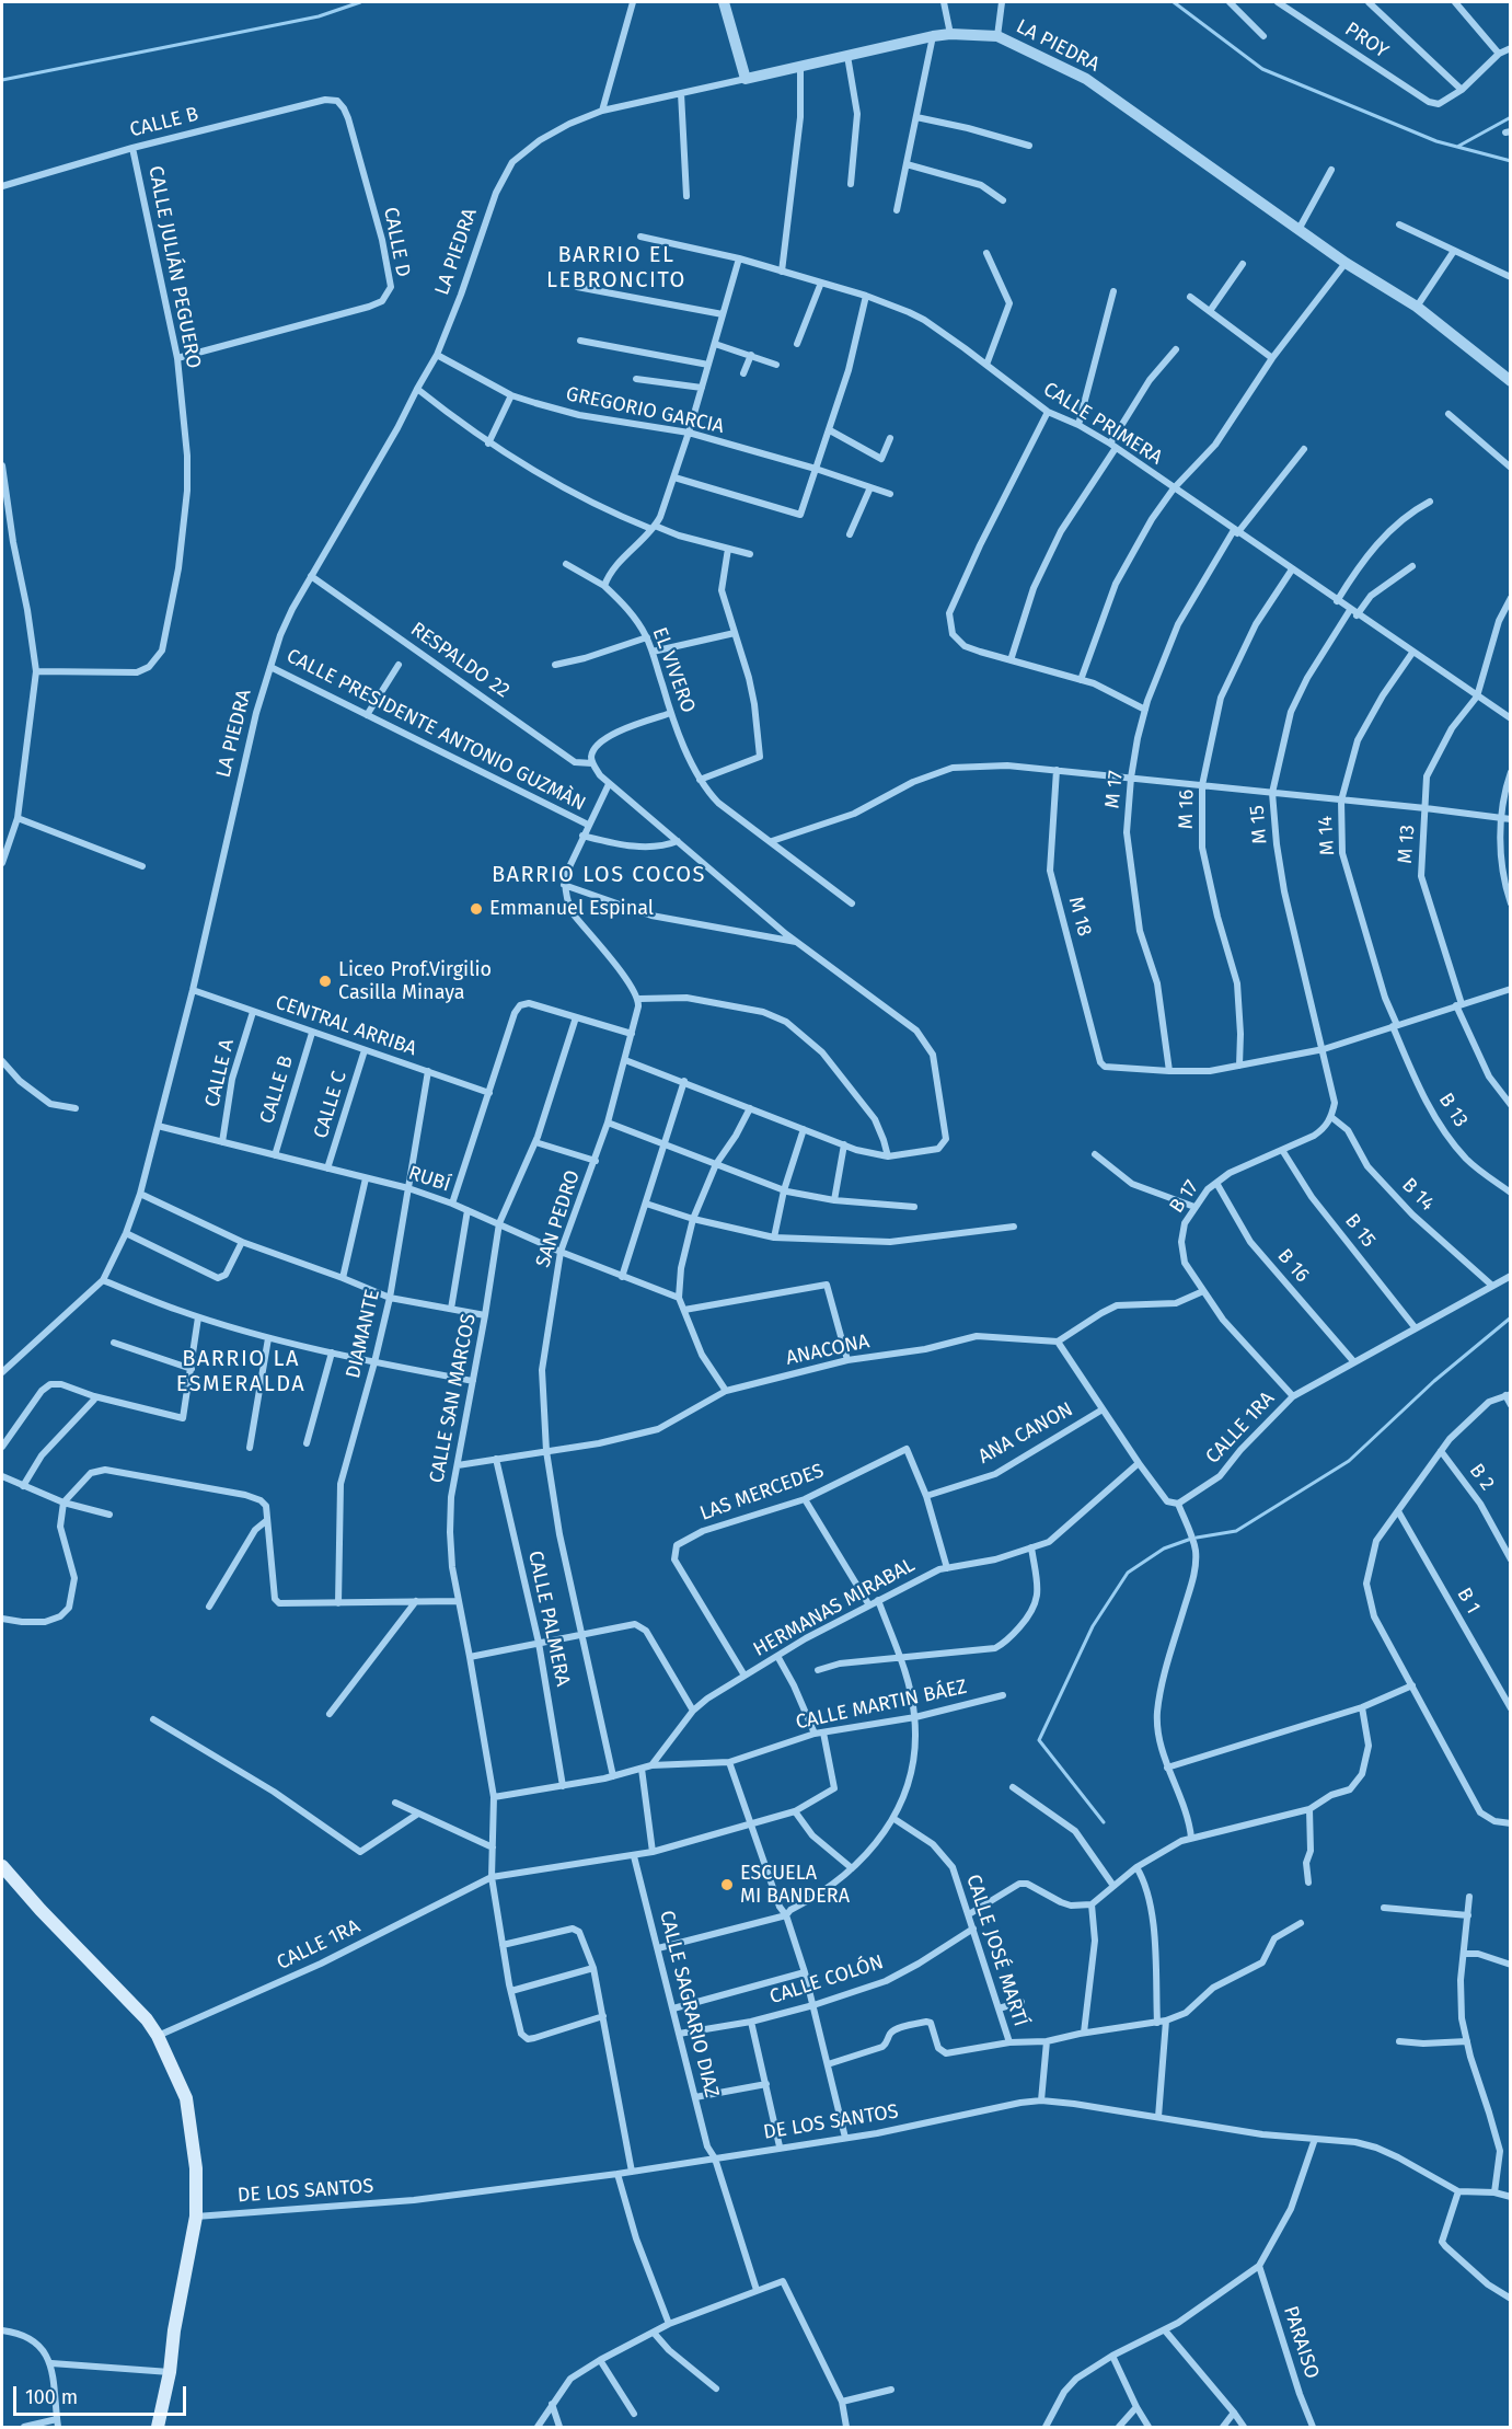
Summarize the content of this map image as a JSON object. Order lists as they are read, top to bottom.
{
  "streets": {
    "street": [
      "PROY",
      "LA PIEDRA",
      "CALLE B",
      "CALLE D",
      "CALLE JULIÁN PEGUERO",
      "GREGORIO GARCIA",
      "CALLE PRIMERA",
      "RESPALDO 22",
      "EL VIVERO",
      "CALLE PRESIDENTE ANTONIO GUZMÀN",
      "M 17",
      "M 16",
      "M 15",
      "M 14",
      "M 13",
      "M 18",
      "CENTRAL ARRIBA",
      "CALLE A",
      "CALLE C",
      "B 13",
      "RUBÍ",
      "B 14",
      "B 17",
      "SAN PEDRO",
      "B 15",
      "B 16",
      "DIAMANTE",
      "ANACONA",
      "CALLE SAN MARCOS",
      "CALLE 1RA",
      "ANA CANON",
      "B 2",
      "LAS MERCEDES",
      "B 1",
      "HERMANAS MIRABAL",
      "CALLE PALMERA",
      "CALLE MARTIN BÁEZ",
      "CALLE JOSÉ MARTÍ",
      "CALLE COLÓN",
      "CALLE SAGRARIO DIAZ",
      "DE LOS SANTOS",
      "PARAISO"
    ]
  },
  "crossings": [
    ["LA PIEDRA", "GREGORIO GARCIA"],
    ["LA PIEDRA", "RESPALDO 22"],
    ["LA PIEDRA", "CALLE PRESIDENTE ANTONIO GUZMÀN"],
    ["LA PIEDRA", "CENTRAL ARRIBA"],
    ["LA PIEDRA", "RUBÍ"],
    ["CALLE B", "CALLE D"],
    ["CALLE B", "CALLE JULIÁN PEGUERO"],
    ["CALLE B", "CENTRAL ARRIBA"],
    ["CALLE B", "RUBÍ"],
    ["CALLE D", "CALLE JULIÁN PEGUERO"],
    ["CALLE PRIMERA", "M 17"],
    ["CALLE PRIMERA", "M 16"],
    ["CALLE PRIMERA", "M 15"],
    ["CALLE PRIMERA", "M 14"],
    ["CALLE PRIMERA", "M 13"],
    ["M 17", "M 18"],
    ["M 14", "B 13"],
    ["CENTRAL ARRIBA", "CALLE A"],
    ["CENTRAL ARRIBA", "CALLE C"],
    ["CENTRAL ARRIBA", "DIAMANTE"],
    ["CALLE A", "RUBÍ"],
    ["CALLE C", "RUBÍ"],
    ["RUBÍ", "SAN PEDRO"],
    ["RUBÍ", "DIAMANTE"],
    ["RUBÍ", "CALLE SAN MARCOS"],
    ["B 14", "B 17"],
    ["B 14", "CALLE 1RA"],
    ["B 17", "B 15"],
    ["B 17", "B 16"],
    ["B 17", "CALLE 1RA"],
    ["SAN PEDRO", "ANACONA"],
    ["B 15", "CALLE 1RA"],
    ["B 16", "CALLE 1RA"],
    ["ANACONA", "CALLE SAN MARCOS"],
    ["ANACONA", "CALLE PALMERA"],
    ["CALLE SAN MARCOS", "CALLE 1RA"],
    ["CALLE 1RA", "CALLE MARTIN BÁEZ"],
    ["CALLE 1RA", "CALLE SAGRARIO DIAZ"],
    ["ANA CANON", "LAS MERCEDES"],
    ["LAS MERCEDES", "HERMANAS MIRABAL"],
    ["HERMANAS MIRABAL", "CALLE MARTIN BÁEZ"],
    ["CALLE JOSÉ MARTÍ", "CALLE COLÓN"],
    ["CALLE COLÓN", "CALLE SAGRARIO DIAZ"],
    ["CALLE SAGRARIO DIAZ", "DE LOS SANTOS"]
  ],
  "districts": ["BARRIO EL LEBRONCITO", "BARRIO LOS COCOS", "BARRIO LA ESMERALDA"],
  "places": ["Emmanuel Espinal", "Liceo Prof.Virgilio Casilla Minaya", "ESCUELA MI BANDERA"],
  "scale_bar": "100 m"
}
